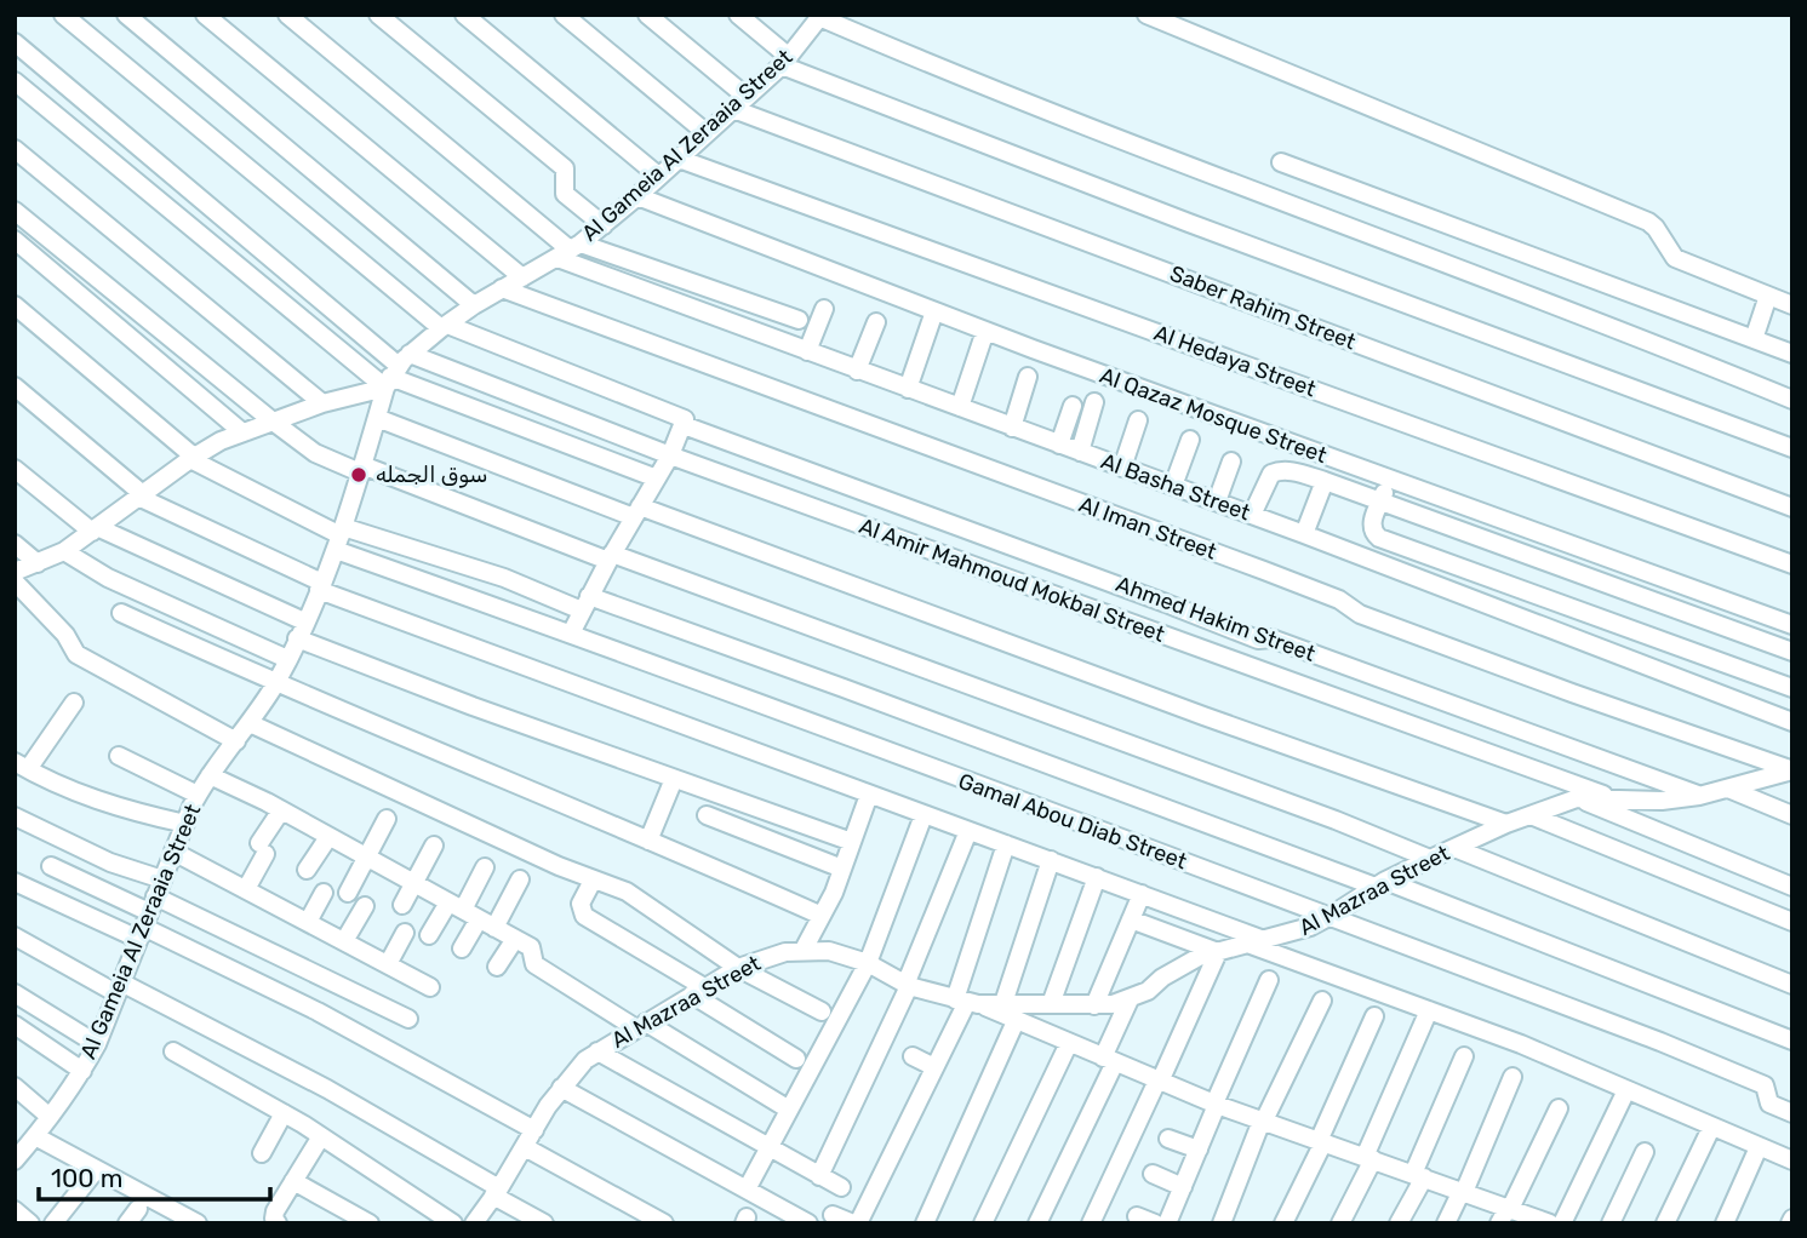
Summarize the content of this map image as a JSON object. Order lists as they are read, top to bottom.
{
  "streets": {
    "street": [
      "Al Gameia Al Zeraaia Street",
      "Saber Rahim Street",
      "Al Hedaya Street",
      "Al Qazaz Mosque Street",
      "Al Basha Street",
      "Al Iman Street",
      "Al Amir Mahmoud Mokbal Street",
      "Ahmed Hakim Street",
      "Gamal Abou Diab Street",
      "Al Mazraa Street"
    ]
  },
  "crossings": [
    ["Al Gameia Al Zeraaia Street", "Saber Rahim Street"],
    ["Al Gameia Al Zeraaia Street", "Al Hedaya Street"],
    ["Al Gameia Al Zeraaia Street", "Al Qazaz Mosque Street"],
    ["Al Gameia Al Zeraaia Street", "Al Basha Street"],
    ["Al Gameia Al Zeraaia Street", "Al Iman Street"],
    ["Al Gameia Al Zeraaia Street", "Al Amir Mahmoud Mokbal Street"],
    ["Al Gameia Al Zeraaia Street", "Ahmed Hakim Street"],
    ["Al Gameia Al Zeraaia Street", "Gamal Abou Diab Street"],
    ["Al Iman Street", "Al Mazraa Street"],
    ["Al Amir Mahmoud Mokbal Street", "Al Mazraa Street"],
    ["Ahmed Hakim Street", "Al Mazraa Street"],
    ["Gamal Abou Diab Street", "Al Mazraa Street"]
  ],
  "places": ["سوق الجمله"],
  "scale_bar": "100 m"
}
